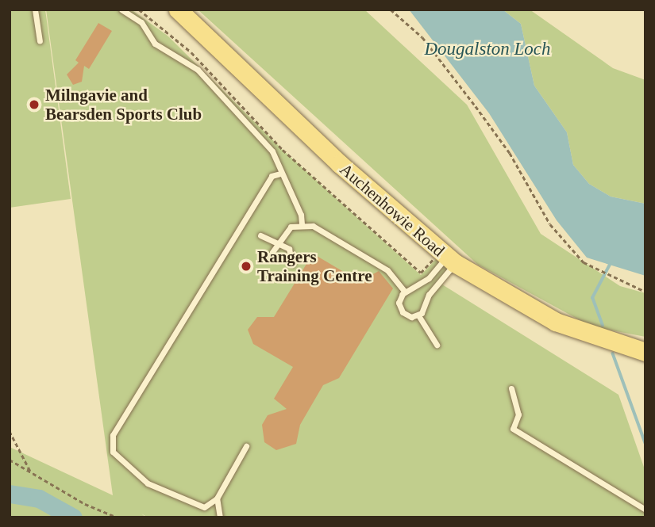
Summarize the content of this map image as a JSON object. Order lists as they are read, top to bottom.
{
  "streets": {
    "main road": ["Auchenhowie Road"]
  },
  "water": ["Dougalston Loch"],
  "places": ["Milngavie and Bearsden Sports Club", "Rangers Training Centre"]
}
